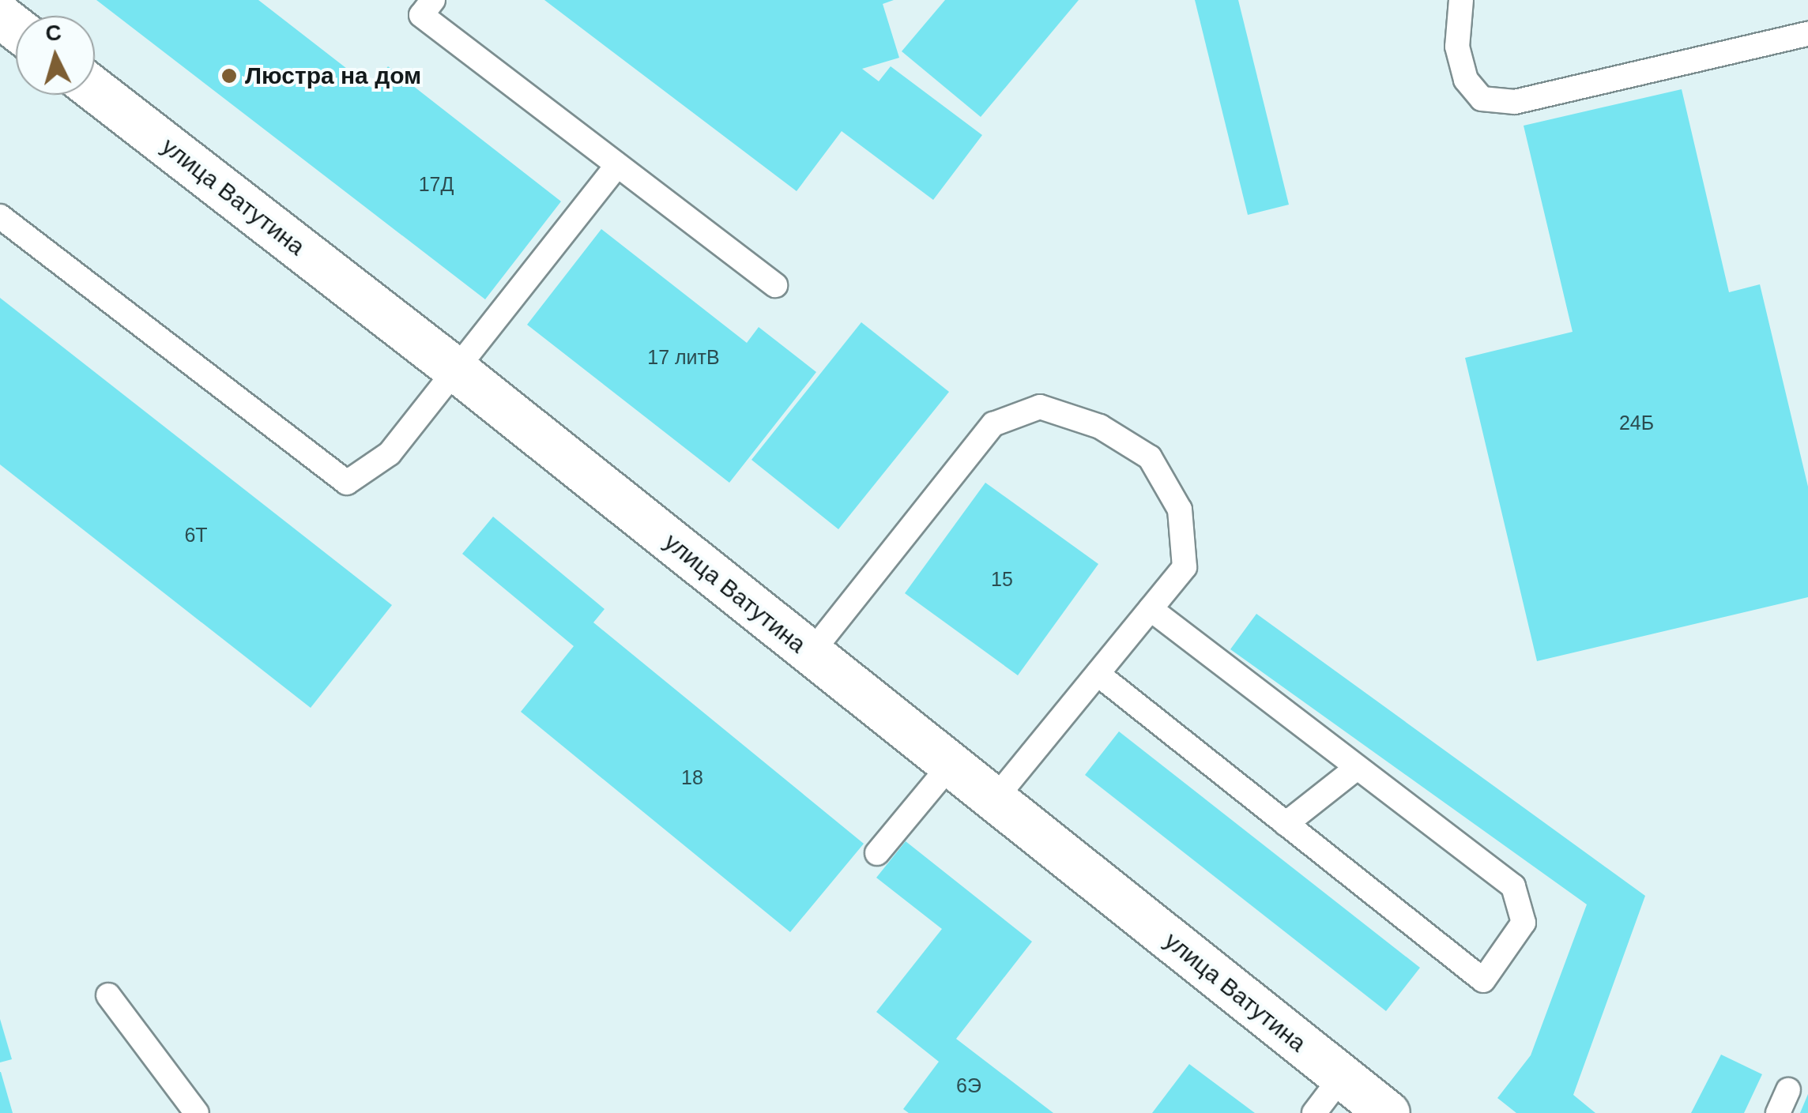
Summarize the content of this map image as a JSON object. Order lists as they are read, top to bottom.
{
  "streets": {
    "street": ["улица Ватутина"]
  },
  "places": ["Люстра на дом"],
  "house_numbers": [
    "17Д",
    "17 литВ",
    "24Б",
    "6Т",
    "15",
    "18",
    "6Э"
  ],
  "north": "top"
}
